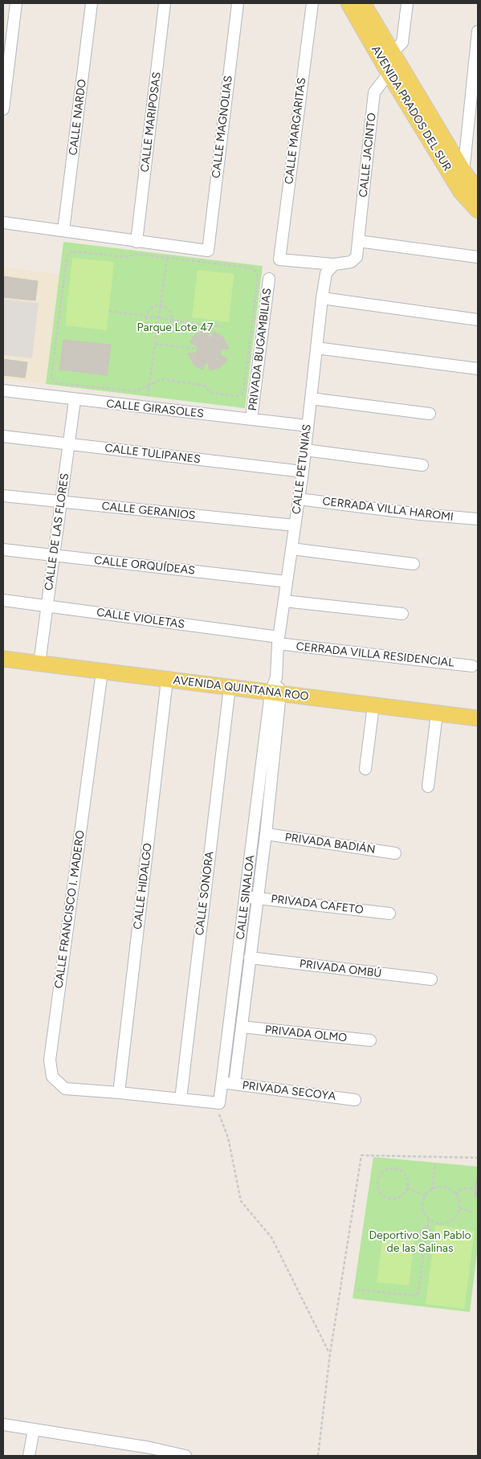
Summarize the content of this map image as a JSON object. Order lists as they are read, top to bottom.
{
  "streets": {
    "main road": ["AVENIDA PRADOS DEL SUR", "AVENIDA QUINTANA ROO"],
    "street": [
      "CALLE NARDO",
      "CALLE MARIPOSAS",
      "CALLE MAGNOLIAS",
      "CALLE MARGARITAS",
      "CALLE JACINTO",
      "PRIVADA BUGAMBILIAS",
      "CALLE GIRASOLES",
      "CALLE TULIPANES",
      "CALLE PETUNIAS",
      "CERRADA VILLA HAROMI",
      "CALLE GERANIOS",
      "CALLE DE LAS FLORES",
      "CALLE ORQUÍDEAS",
      "CALLE VIOLETAS",
      "CERRADA VILLA RESIDENCIAL",
      "PRIVADA BADIÁN",
      "CALLE HIDALGO",
      "CALLE SONORA",
      "CALLE SINALOA",
      "PRIVADA CAFETO",
      "CALLE FRANCISCO I. MADERO",
      "PRIVADA OMBÚ",
      "PRIVADA OLMO",
      "PRIVADA SECOYA"
    ]
  },
  "crossings": [
    ["AVENIDA PRADOS DEL SUR", "CALLE JACINTO"],
    ["CALLE MARIPOSAS", "CALLE MAGNOLIAS"],
    ["CALLE MARGARITAS", "CALLE PETUNIAS"],
    ["PRIVADA BUGAMBILIAS", "CALLE GIRASOLES"],
    ["CALLE GIRASOLES", "CALLE PETUNIAS"],
    ["CALLE GIRASOLES", "CALLE DE LAS FLORES"],
    ["CALLE TULIPANES", "CALLE PETUNIAS"],
    ["CALLE TULIPANES", "CALLE DE LAS FLORES"],
    ["CALLE PETUNIAS", "CERRADA VILLA HAROMI"],
    ["CALLE PETUNIAS", "CALLE GERANIOS"],
    ["CALLE PETUNIAS", "CALLE ORQUÍDEAS"],
    ["CALLE PETUNIAS", "CALLE VIOLETAS"],
    ["CALLE PETUNIAS", "CERRADA VILLA RESIDENCIAL"],
    ["CALLE PETUNIAS", "AVENIDA QUINTANA ROO"],
    ["CALLE PETUNIAS", "CALLE SINALOA"],
    ["CALLE GERANIOS", "CALLE DE LAS FLORES"],
    ["CALLE DE LAS FLORES", "CALLE ORQUÍDEAS"],
    ["CALLE DE LAS FLORES", "CALLE VIOLETAS"],
    ["CALLE DE LAS FLORES", "AVENIDA QUINTANA ROO"],
    ["CALLE VIOLETAS", "CERRADA VILLA RESIDENCIAL"],
    ["AVENIDA QUINTANA ROO", "CALLE HIDALGO"],
    ["AVENIDA QUINTANA ROO", "CALLE SONORA"],
    ["AVENIDA QUINTANA ROO", "CALLE SINALOA"],
    ["AVENIDA QUINTANA ROO", "CALLE FRANCISCO I. MADERO"],
    ["PRIVADA BADIÁN", "CALLE SINALOA"],
    ["CALLE HIDALGO", "CALLE FRANCISCO I. MADERO"],
    ["CALLE SONORA", "CALLE FRANCISCO I. MADERO"],
    ["CALLE SINALOA", "PRIVADA CAFETO"],
    ["CALLE SINALOA", "CALLE FRANCISCO I. MADERO"],
    ["CALLE SINALOA", "PRIVADA OMBÚ"],
    ["CALLE SINALOA", "PRIVADA OLMO"],
    ["CALLE SINALOA", "PRIVADA SECOYA"]
  ],
  "parks": ["Parque Lote 47", "Deportivo San Pablo de las Salinas"]
}
